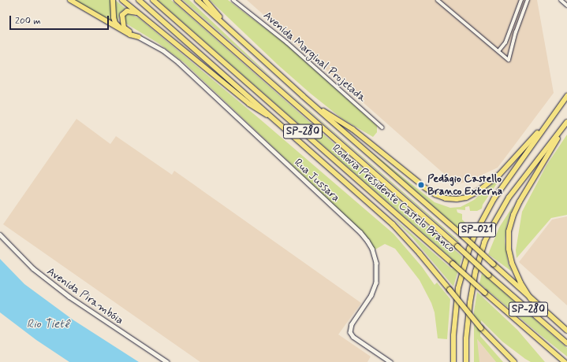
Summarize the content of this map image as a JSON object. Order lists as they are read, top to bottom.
{
  "streets": {
    "highway": ["SP-280", "Rodovia Presidente Castelo Branco", "SP-021"],
    "main road": ["Rua Jussara", "Avenida Pirambóia"],
    "street": ["Avenida Marginal Projetada"]
  },
  "water": ["Rio Tietê"],
  "places": ["Pedágio Castello Branco Externa"],
  "scale_bar": "200 m"
}
